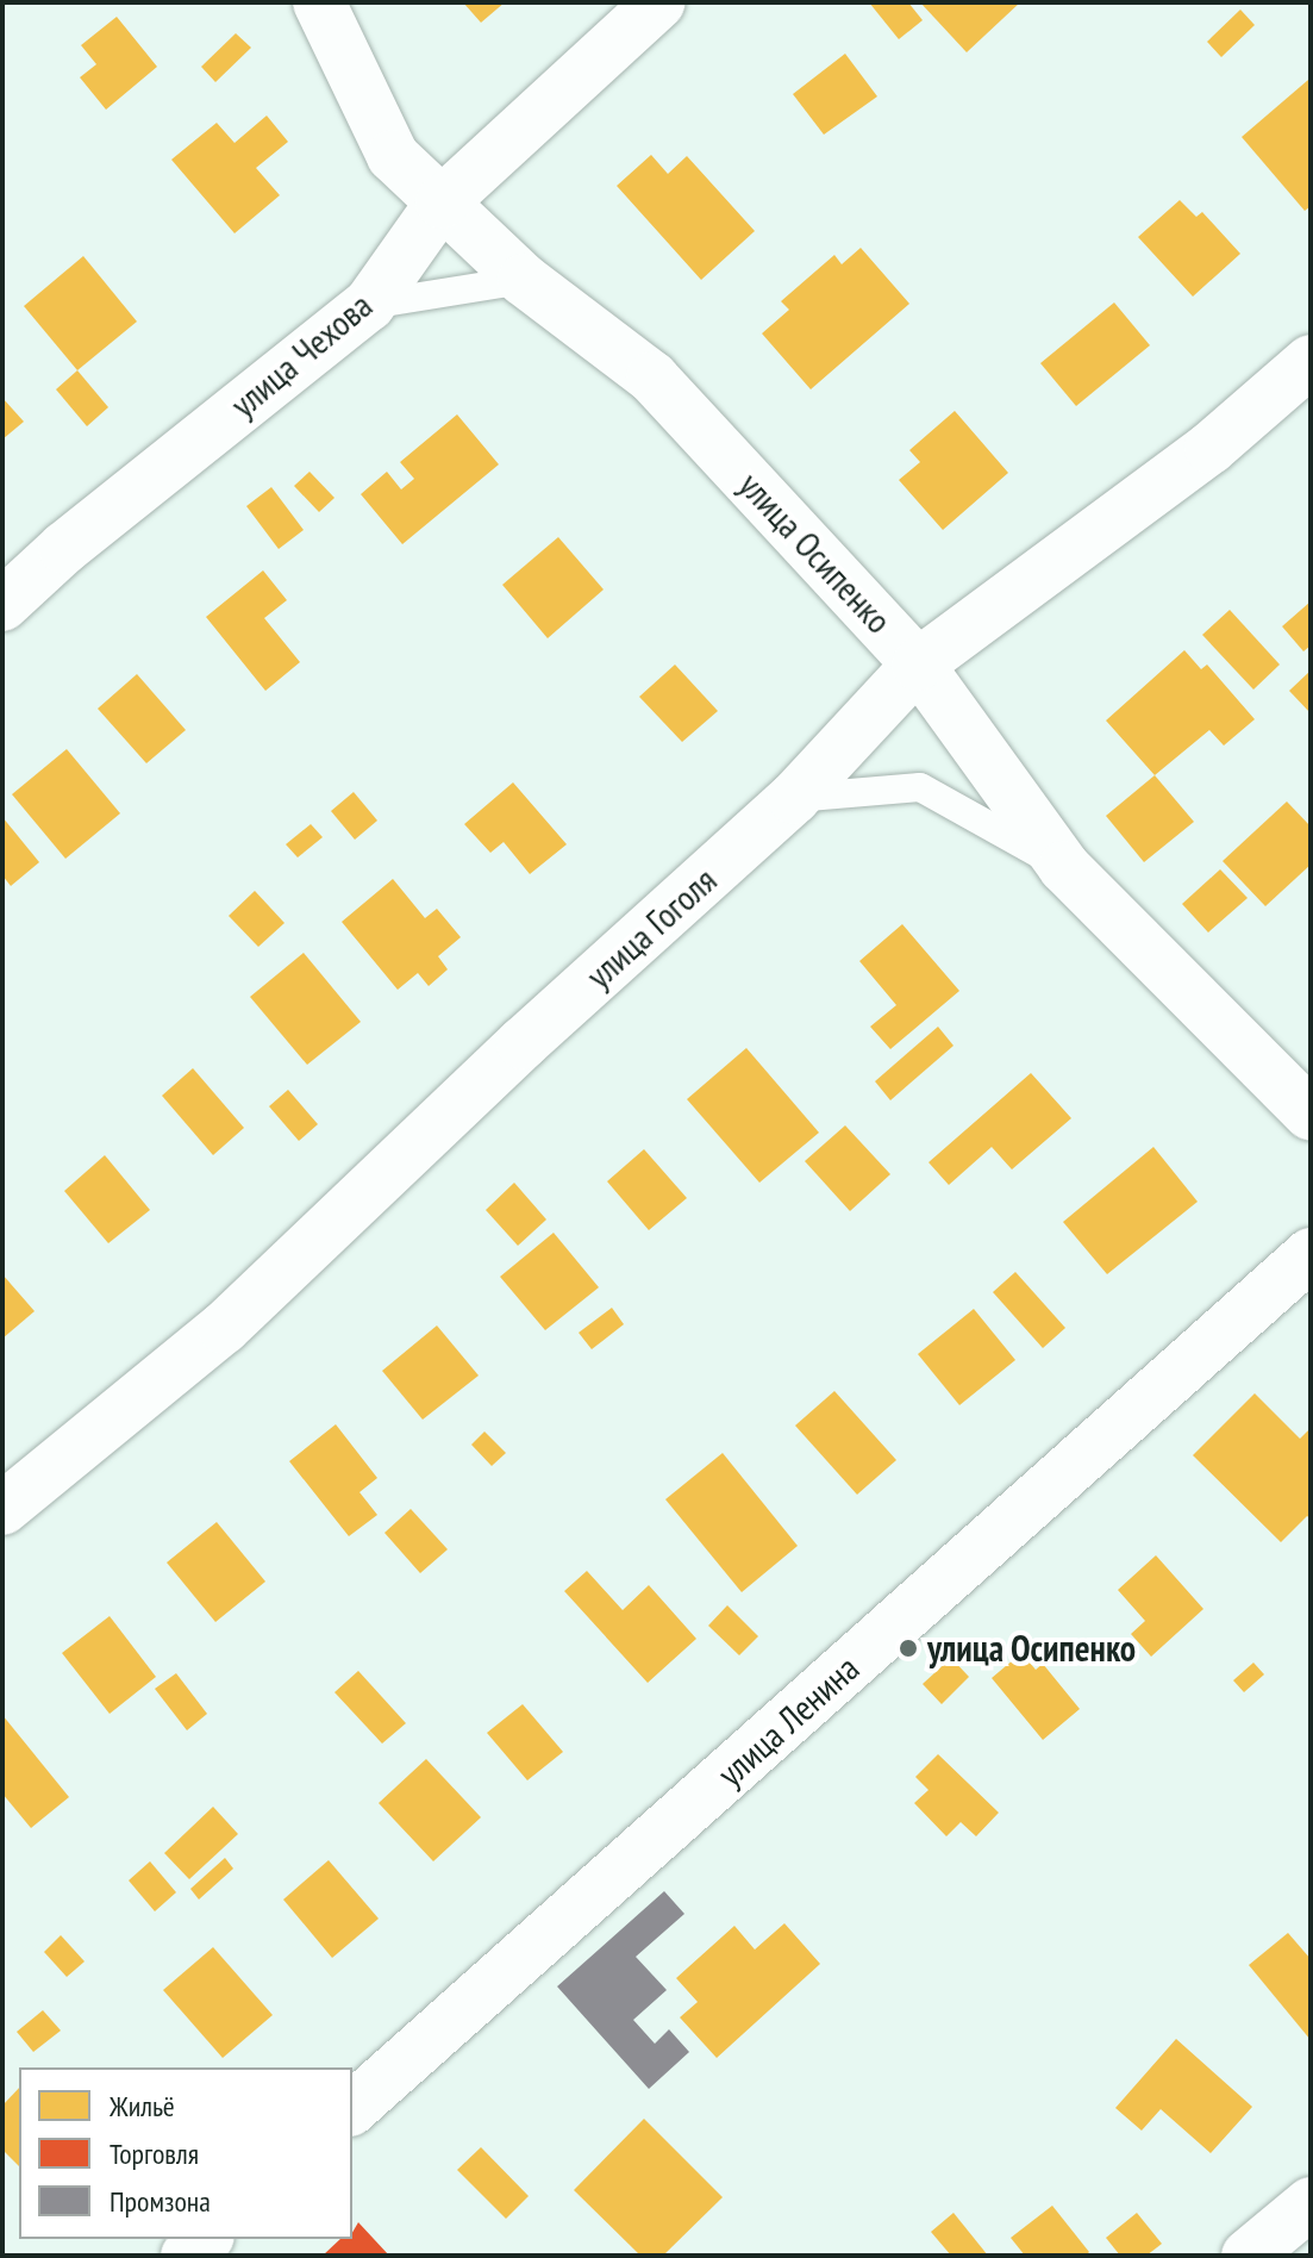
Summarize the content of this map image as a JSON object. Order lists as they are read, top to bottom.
{
  "streets": {
    "street": [
      "улица Чехова",
      "улица Осипенко",
      "улица Гоголя",
      "улица Ленина"
    ]
  },
  "crossings": [
    ["улица Чехова", "улица Осипенко"],
    ["улица Осипенко", "улица Гоголя"]
  ],
  "places": ["улица Осипенко"],
  "legend": ["Жильё", "Торговля", "Промзона"]
}
